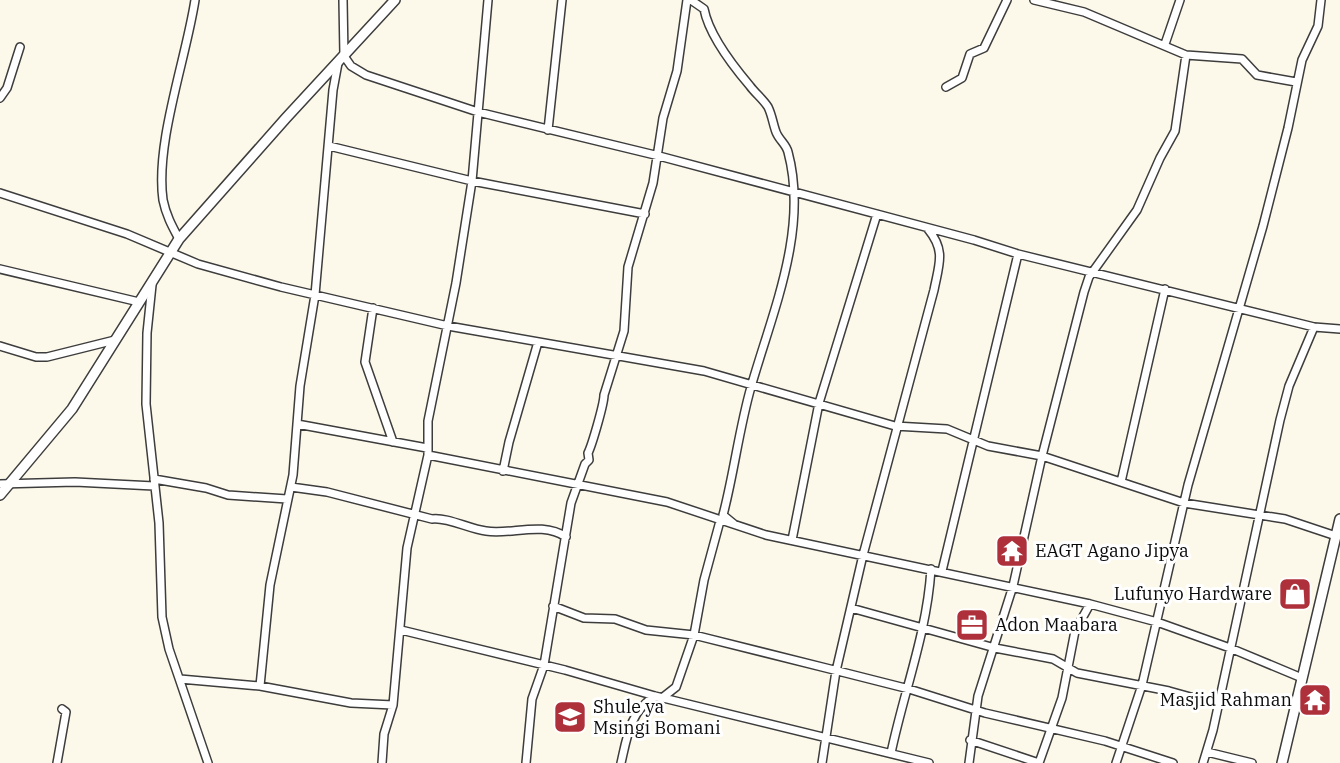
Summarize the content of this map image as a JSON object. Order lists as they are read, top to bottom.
{
  "places": {
    "temple": ["EAGT Agano Jipya", "Masjid Rahman"],
    "shop": ["Lufunyo Hardware"],
    "office": ["Adon Maabara"],
    "school or university": ["Shule ya Msingi Bomani"]
  }
}
